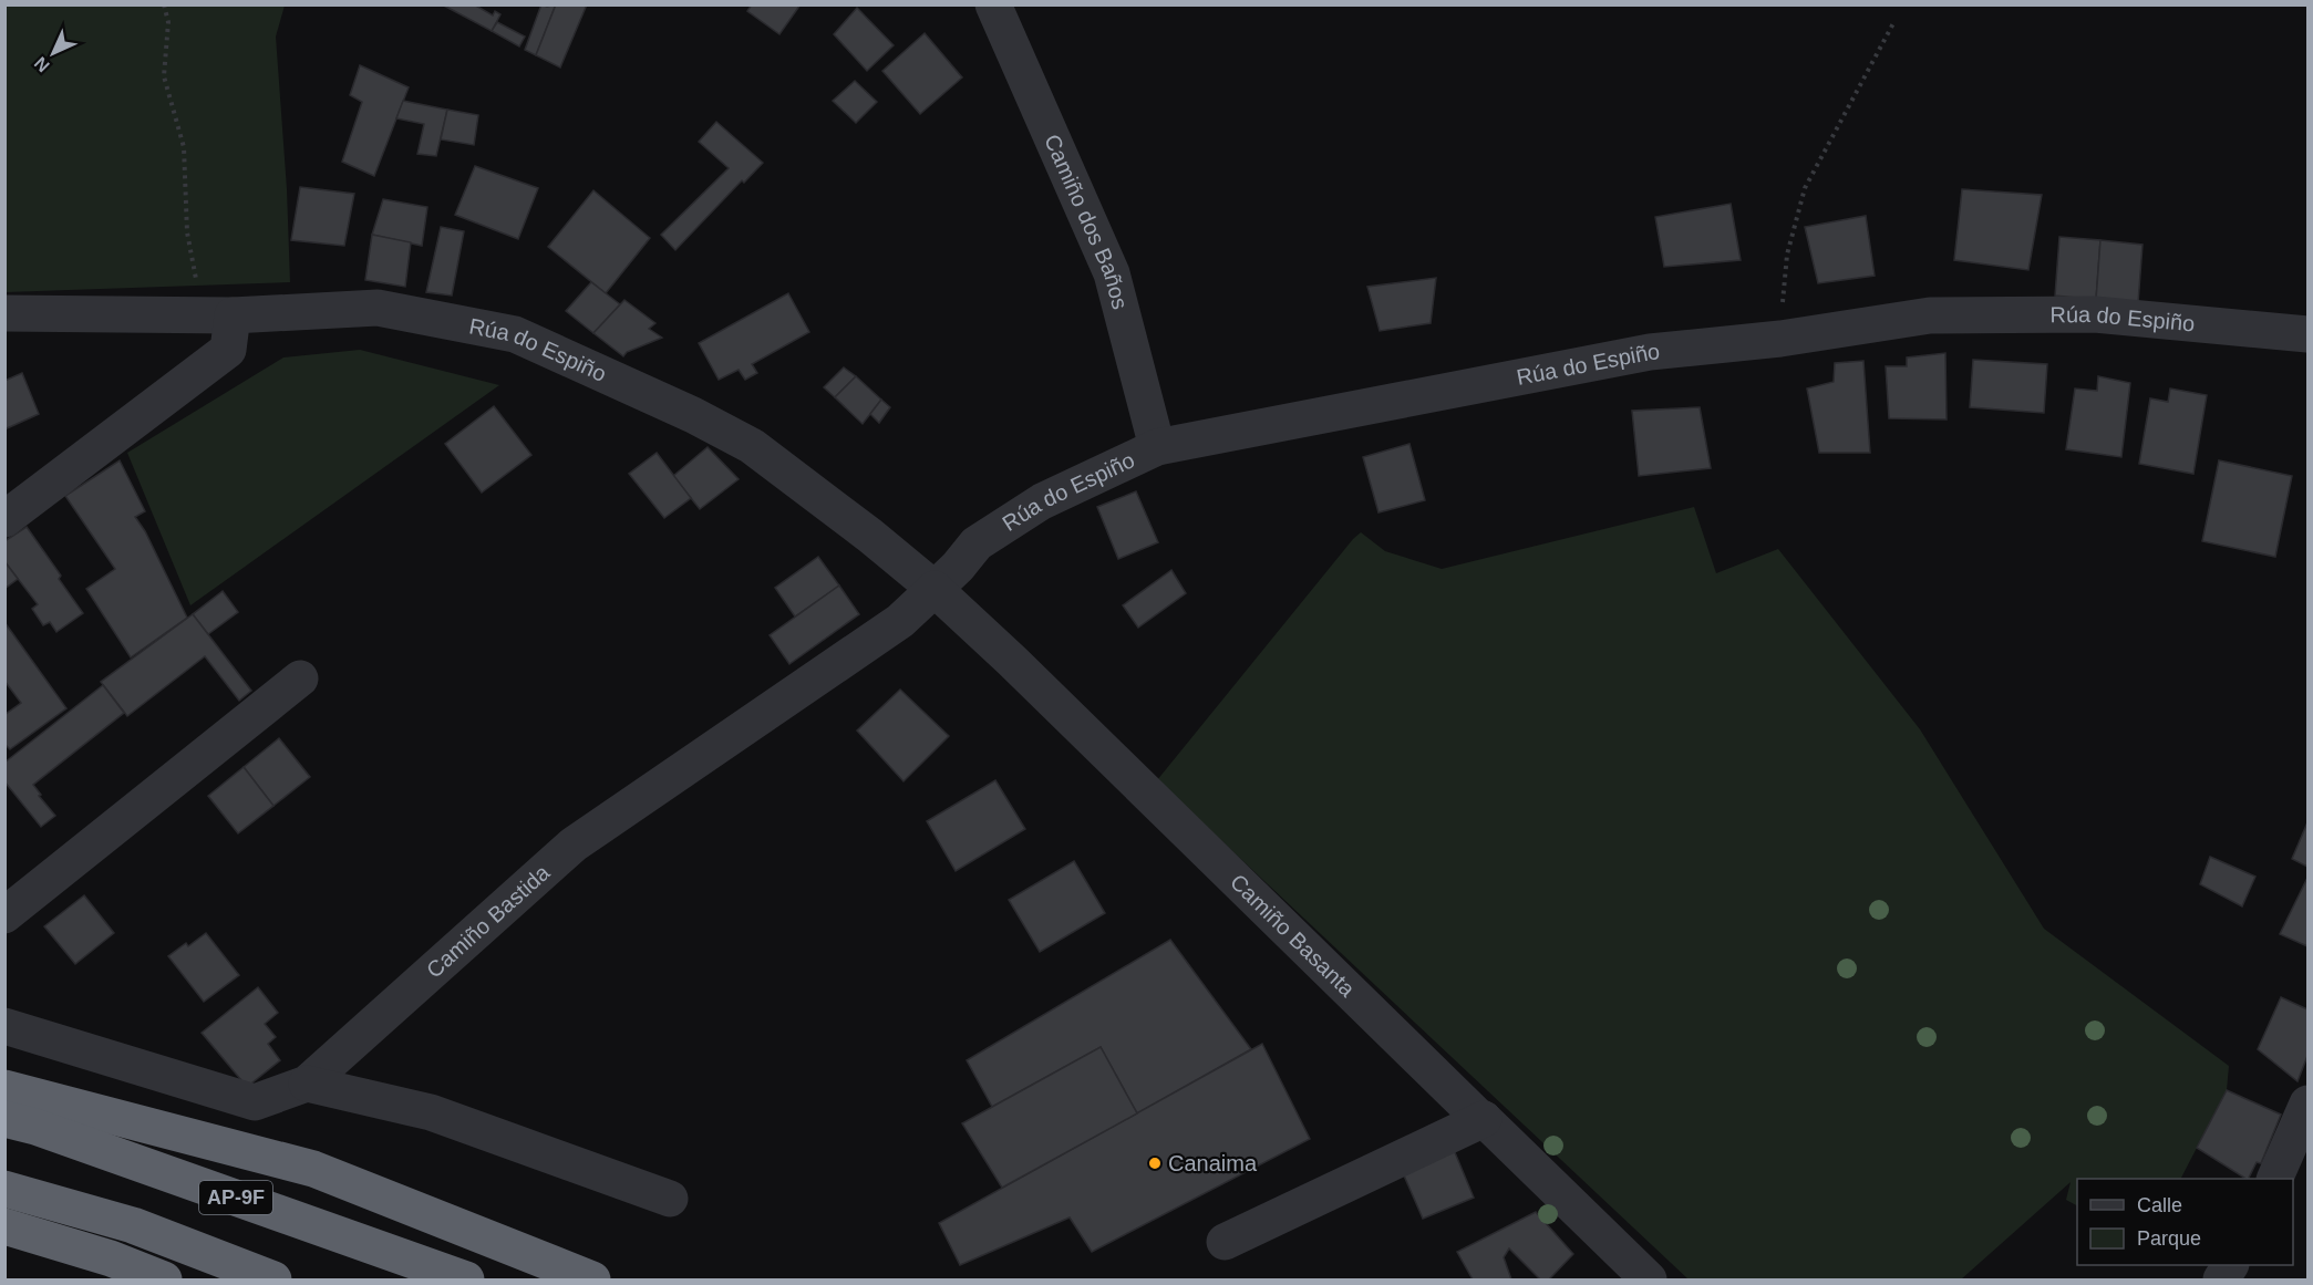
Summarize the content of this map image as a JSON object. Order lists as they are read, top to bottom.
{
  "streets": {
    "highway": ["AP-9F"],
    "street": [
      "Camiño dos Baños",
      "Rúa do Espiño",
      "Camiño Bastida",
      "Camiño Basanta"
    ]
  },
  "crossings": [
    ["Camiño dos Baños", "Rúa do Espiño"],
    ["Rúa do Espiño", "Camiño Bastida"],
    ["Rúa do Espiño", "Camiño Basanta"],
    ["Camiño Bastida", "Camiño Basanta"]
  ],
  "places": ["Canaima"],
  "legend": ["Calle", "Parque"],
  "north": "bottom left"
}
